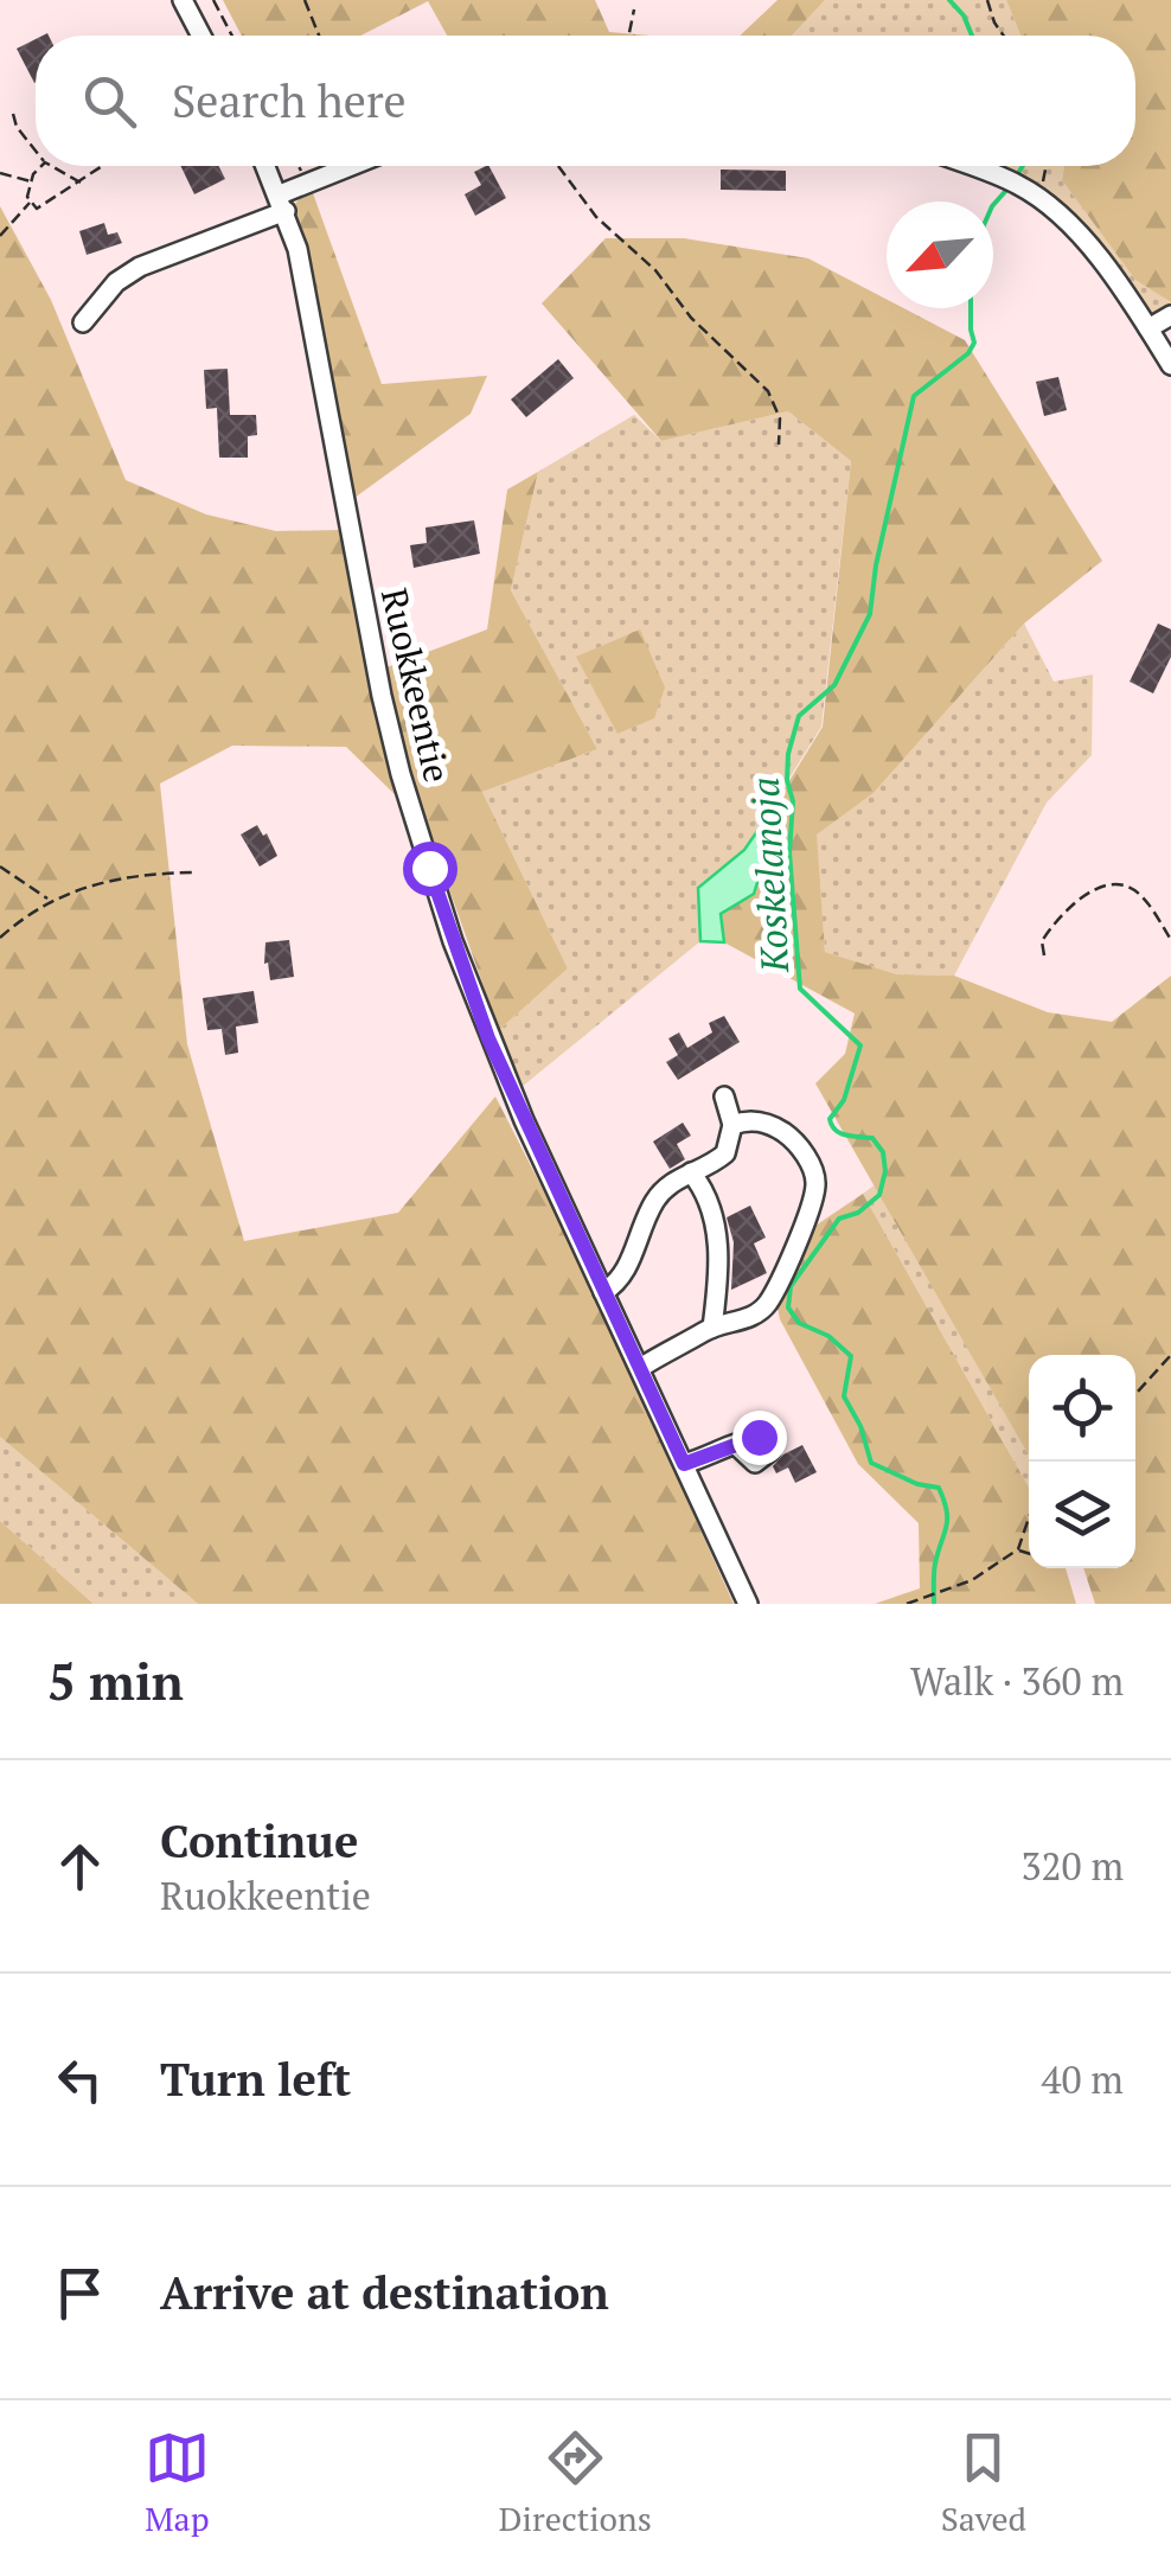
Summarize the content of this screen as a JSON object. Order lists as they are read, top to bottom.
{
  "streets": {
    "street": ["Ruokkeentie"]
  },
  "water": ["Koskelanoja"],
  "north": "bottom left",
  "page": {
    "search": "Search here",
    "heading": ["5 min", "Walk · 360 m"],
    "list": [
      ["Continue", "Ruokkeentie", "320 m"],
      ["Turn left", "40 m"],
      "Arrive at destination"
    ],
    "nav": ["Map", "Directions", "Saved"]
  }
}
